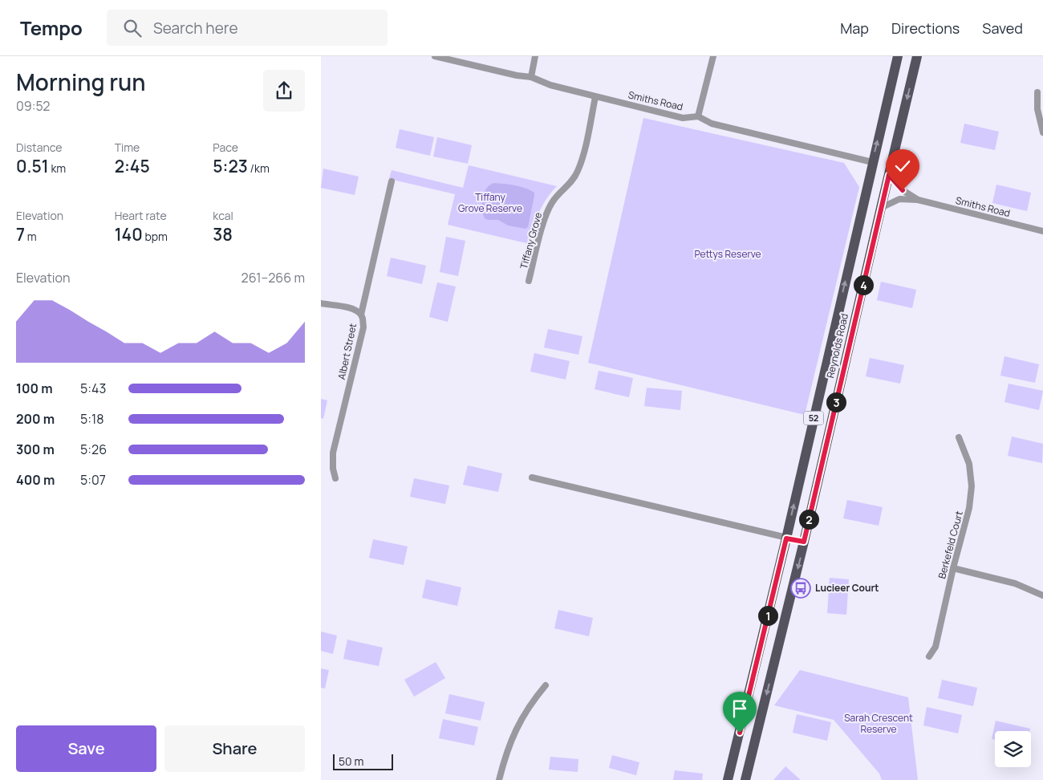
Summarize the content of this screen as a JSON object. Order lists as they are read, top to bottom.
{
  "streets": {
    "main road": ["Reynolds Road", "52"],
    "street": [
      "Smiths Road",
      "Tiffany Grove",
      "Albert Street",
      "Berkefeld Court"
    ]
  },
  "crossings": [
    ["Smiths Road", "Tiffany Grove"],
    ["Smiths Road", "Reynolds Road"]
  ],
  "parks": ["Tiffany Grove Reserve", "Pettys Reserve", "Sarah Crescent Reserve"],
  "places": {
    "bus stop": ["Lucieer Court"]
  },
  "scale_bar": "50 m",
  "page": {
    "header": "Tempo",
    "search": "Search here",
    "nav": ["Map", "Directions", "Saved"],
    "heading": ["Morning run", "09:52"],
    "stats": [
      ["Distance", "0.51 km"],
      ["Time", "2:45"],
      ["Pace", "5:23 /km"],
      ["Elevation", "7 m"],
      ["Heart rate", "140 bpm"],
      ["kcal", "38"]
    ],
    "chart": ["Elevation", "261–266 m"],
    "pins": [
      "4",
      "3",
      "2",
      "1"
    ],
    "list": [
      {
        "name": "100 m",
        "note": "5:43"
      },
      {
        "name": "200 m",
        "note": "5:18"
      },
      {
        "name": "300 m",
        "note": "5:26"
      },
      {
        "name": "400 m",
        "note": "5:07"
      }
    ],
    "buttons": ["Save", "Share"],
    "scale": "50 m"
  }
}
